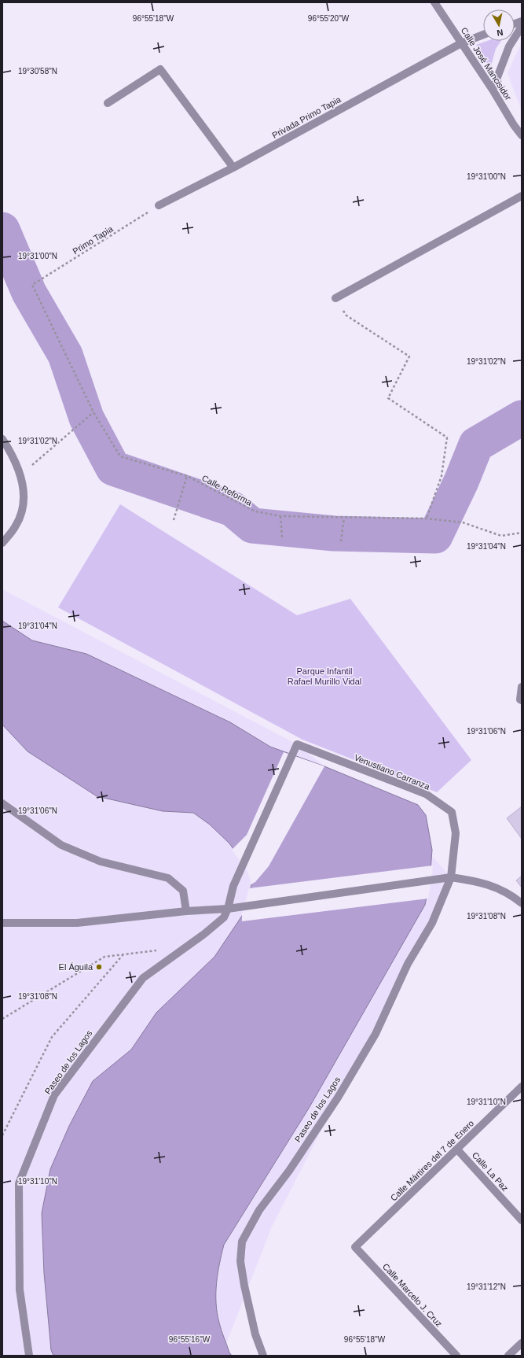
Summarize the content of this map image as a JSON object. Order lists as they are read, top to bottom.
{
  "streets": {
    "street": [
      "Calle José Mancisidor",
      "Privada Primo Tapia",
      "Venustiano Carranza",
      "Paseo de los Lagos",
      "Calle Mártires del 7 de Enero",
      "Calle La Paz",
      "Calle Marcelo J. Cruz"
    ],
    "path": ["Primo Tapia", "Calle Reforma"]
  },
  "crossings": [
    ["Calle José Mancisidor", "Privada Primo Tapia"],
    ["Privada Primo Tapia", "Primo Tapia"],
    ["Primo Tapia", "Calle Reforma"],
    ["Venustiano Carranza", "Paseo de los Lagos"],
    ["Calle Mártires del 7 de Enero", "Calle La Paz"],
    ["Calle Mártires del 7 de Enero", "Calle Marcelo J. Cruz"]
  ],
  "parks": ["Parque Infantil Rafael Murillo Vidal"],
  "places": ["El Águila"],
  "north": "bottom",
  "coordinates": [
    "96°55'18\"W",
    "96°55'20\"W",
    "19°30'58\"N",
    "19°31'00\"N",
    "19°31'02\"N",
    "19°31'04\"N",
    "19°31'06\"N",
    "19°31'08\"N",
    "19°31'10\"N",
    "19°31'12\"N",
    "96°55'16\"W"
  ]
}
